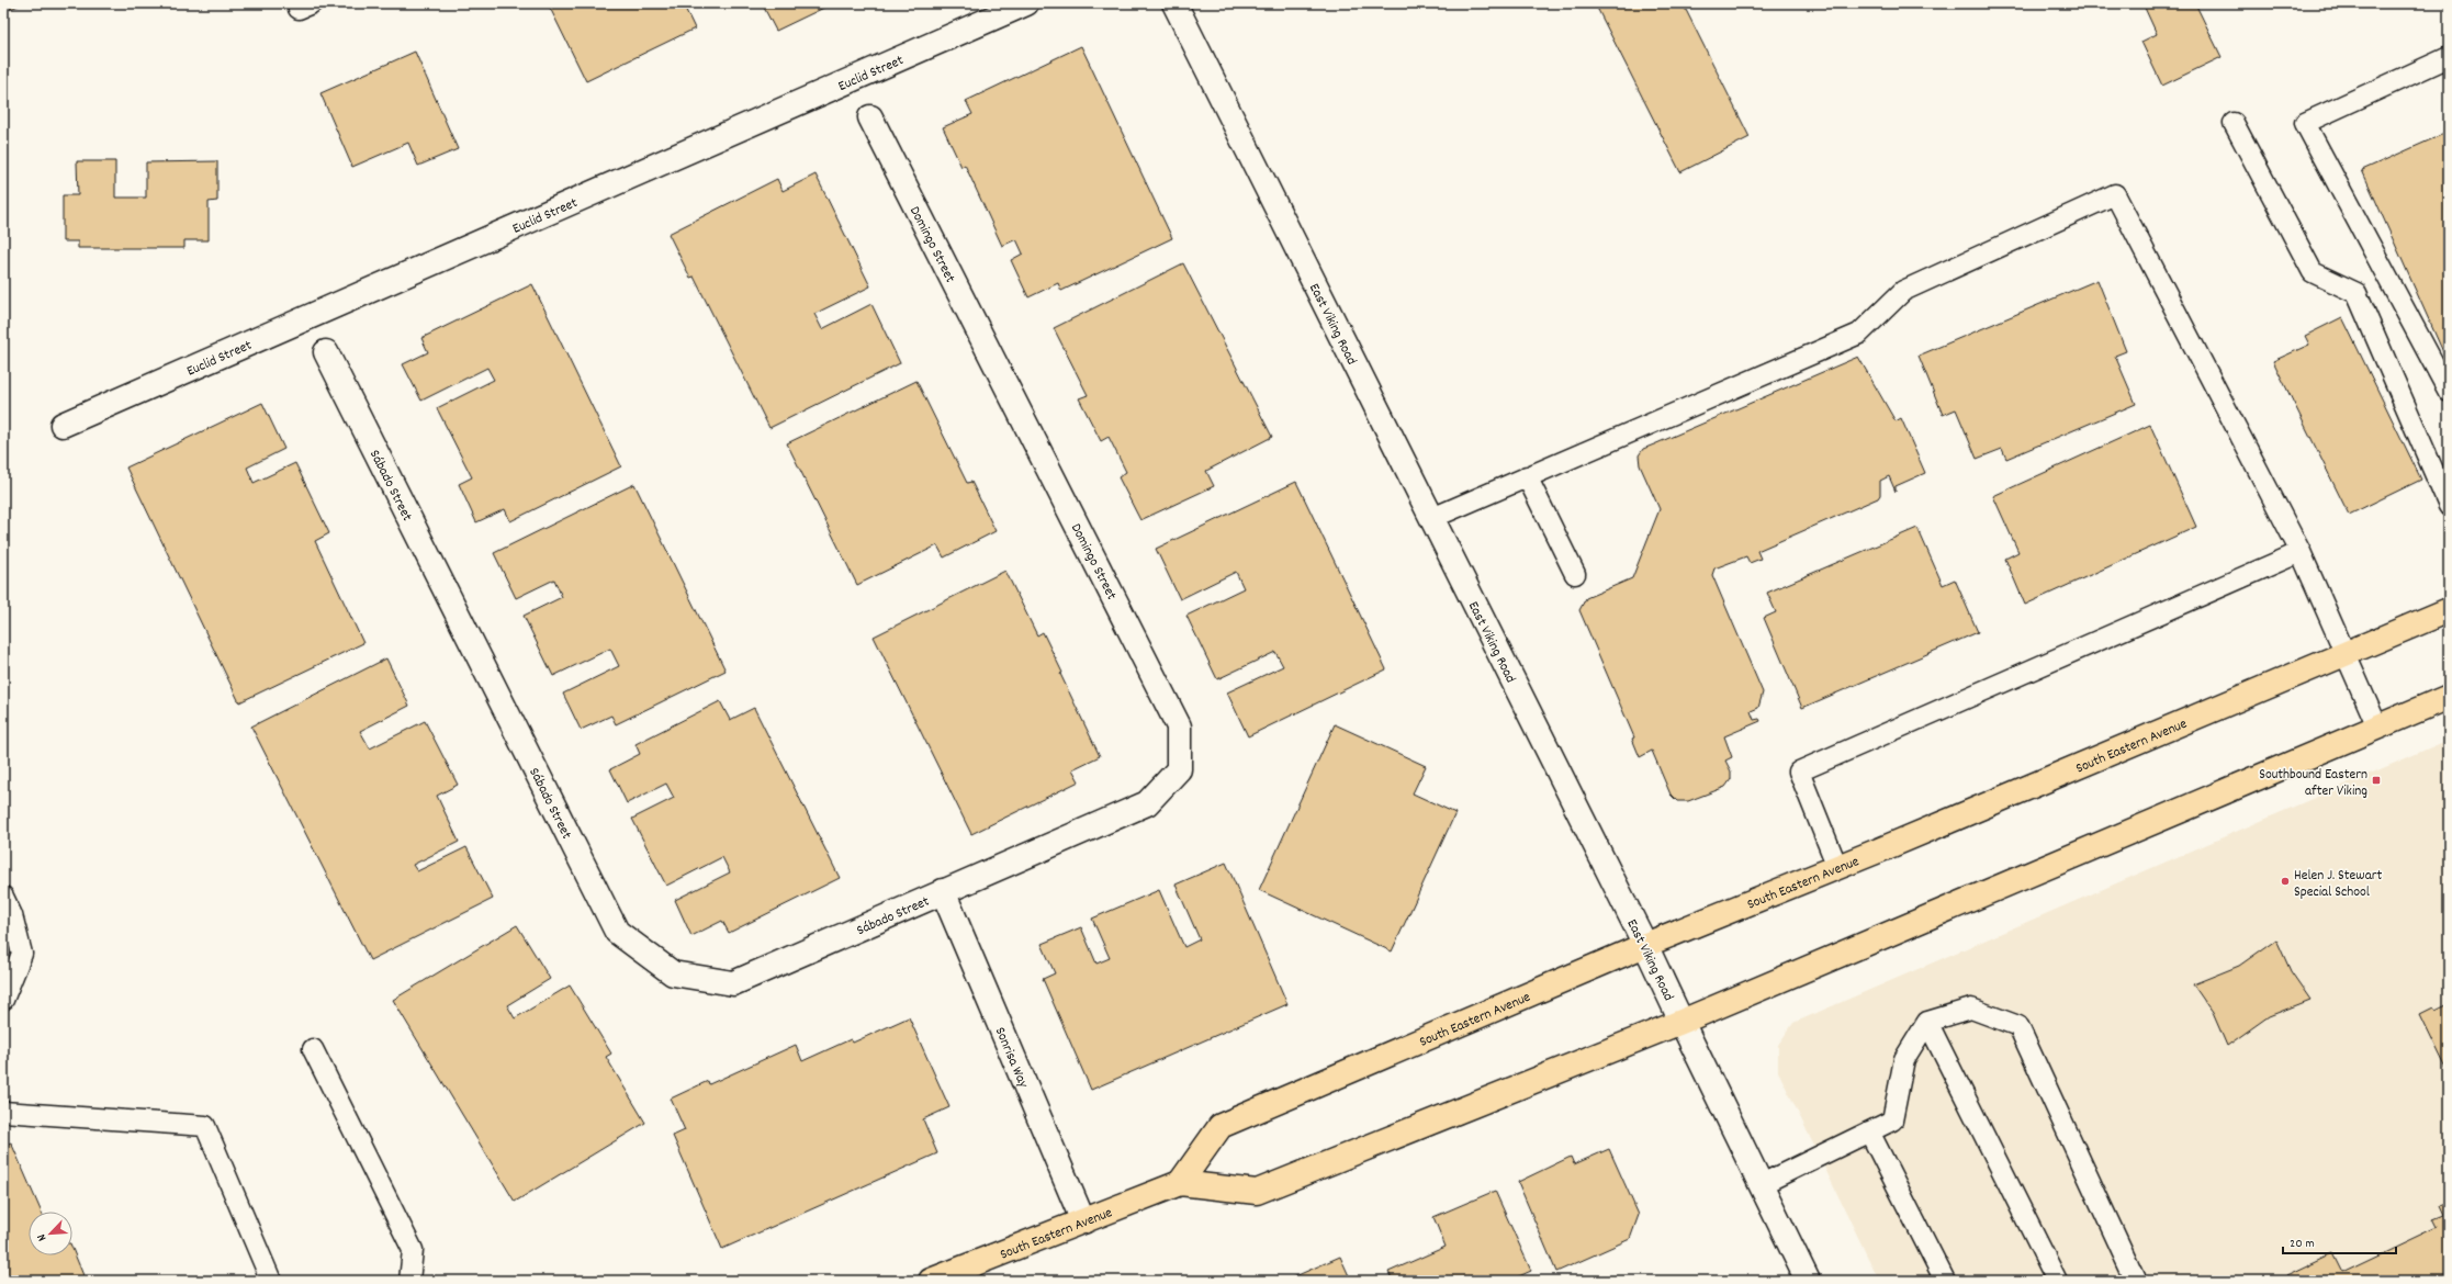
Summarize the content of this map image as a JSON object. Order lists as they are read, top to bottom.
{
  "streets": {
    "main road": ["South Eastern Avenue"],
    "street": [
      "Euclid Street",
      "Domingo Street",
      "East Viking Road",
      "Sábado Street",
      "Sonrisa Way"
    ]
  },
  "crossings": [
    ["Domingo Street", "Sábado Street"],
    ["Domingo Street", "Sonrisa Way"],
    ["East Viking Road", "South Eastern Avenue"],
    ["Sábado Street", "Sonrisa Way"],
    ["South Eastern Avenue", "Sonrisa Way"]
  ],
  "places": {
    "transit": ["Southbound Eastern after Viking"],
    "other": ["Helen J. Stewart Special School"]
  },
  "scale_bar": "20 m",
  "north": "bottom left"
}
